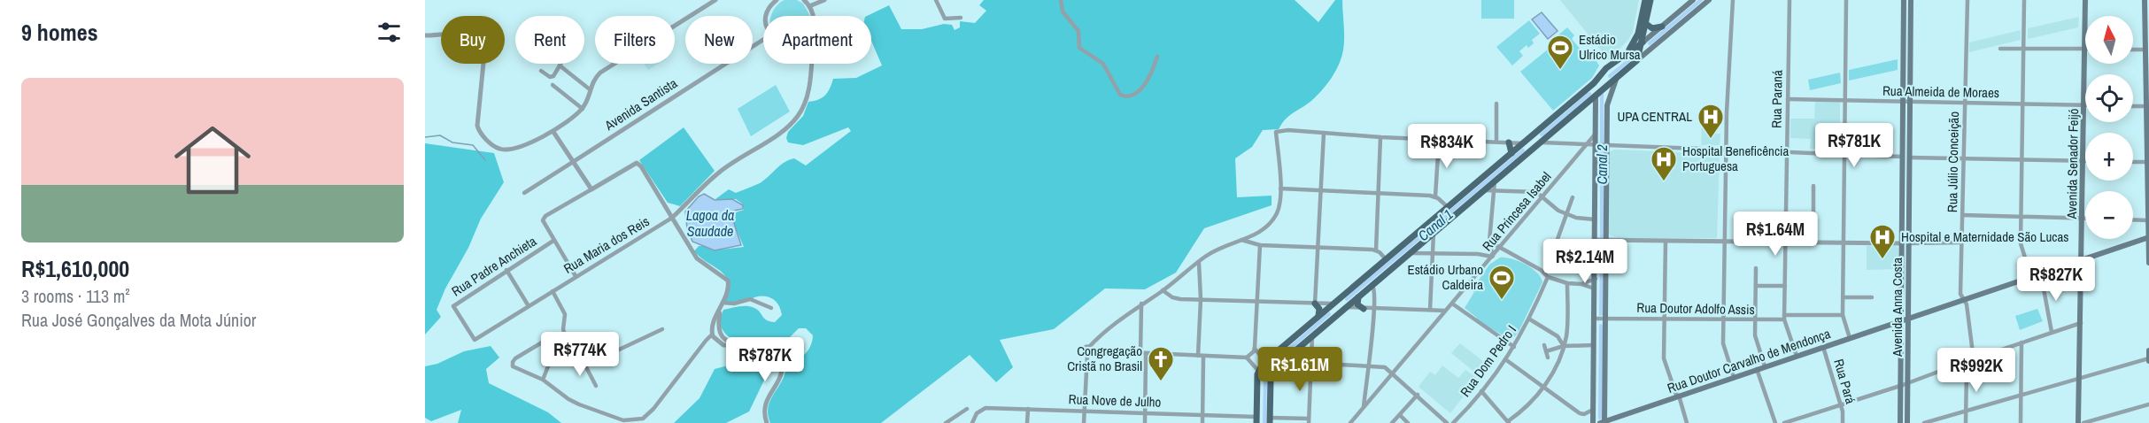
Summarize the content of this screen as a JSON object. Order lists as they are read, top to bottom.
{
  "streets": {
    "main road": ["Avenida Senador Feijó", "Avenida Anna Costa", "Rua Doutor Carvalho de Mendonça"],
    "street": [
      "Rua Almeida de Moraes",
      "Rua Paraná",
      "Avenida Santista",
      "Rua Júlio Conceição",
      "Rua Princesa Isabel",
      "Rua Maria dos Reis",
      "Rua Padre Anchieta",
      "Rua Doutor Adolfo Assis",
      "Rua Dom Pedro I",
      "Rua Pará",
      "Rua Nove de Julho"
    ]
  },
  "crossings": [
    ["Rua Almeida de Moraes", "Rua Paraná"],
    ["Rua Almeida de Moraes", "Rua Júlio Conceição"],
    ["Rua Almeida de Moraes", "Avenida Senador Feijó"],
    ["Rua Almeida de Moraes", "Avenida Anna Costa"],
    ["Rua Paraná", "Rua Doutor Adolfo Assis"],
    ["Rua Paraná", "Rua Doutor Carvalho de Mendonça"],
    ["Rua Júlio Conceição", "Rua Doutor Carvalho de Mendonça"],
    ["Avenida Senador Feijó", "Rua Doutor Carvalho de Mendonça"],
    ["Rua Maria dos Reis", "Rua Padre Anchieta"],
    ["Avenida Anna Costa", "Rua Doutor Carvalho de Mendonça"],
    ["Rua Doutor Carvalho de Mendonça", "Rua Pará"]
  ],
  "water": ["Canal 2", "Lagoa da Saudade", "Canal 1"],
  "places": {
    "sports": ["Estádio Ulrico Mursa", "Estádio Urbano Caldeira"],
    "hospital": ["UPA CENTRAL", "Hospital Beneficência Portuguesa", "Hospital e Maternidade São Lucas"],
    "church": ["Congregação Cristã no Brasil"]
  },
  "north": "top",
  "page": {
    "heading": "9 homes",
    "map_buttons": ["+", "−"],
    "chip": [
      "Buy",
      "Rent",
      "Filters",
      "New",
      "Apartment"
    ],
    "list": [
      {
        "name": "R$1,610,000",
        "note": "3 rooms · 113 m² · Rua José Gonçalves da Mota Júnior"
      }
    ],
    "price": [
      "R$781K",
      "R$834K",
      "R$1.64M",
      "R$2.14M",
      "R$827K",
      "R$774K",
      "R$787K",
      "R$1.61M",
      "R$992K"
    ]
  }
}
